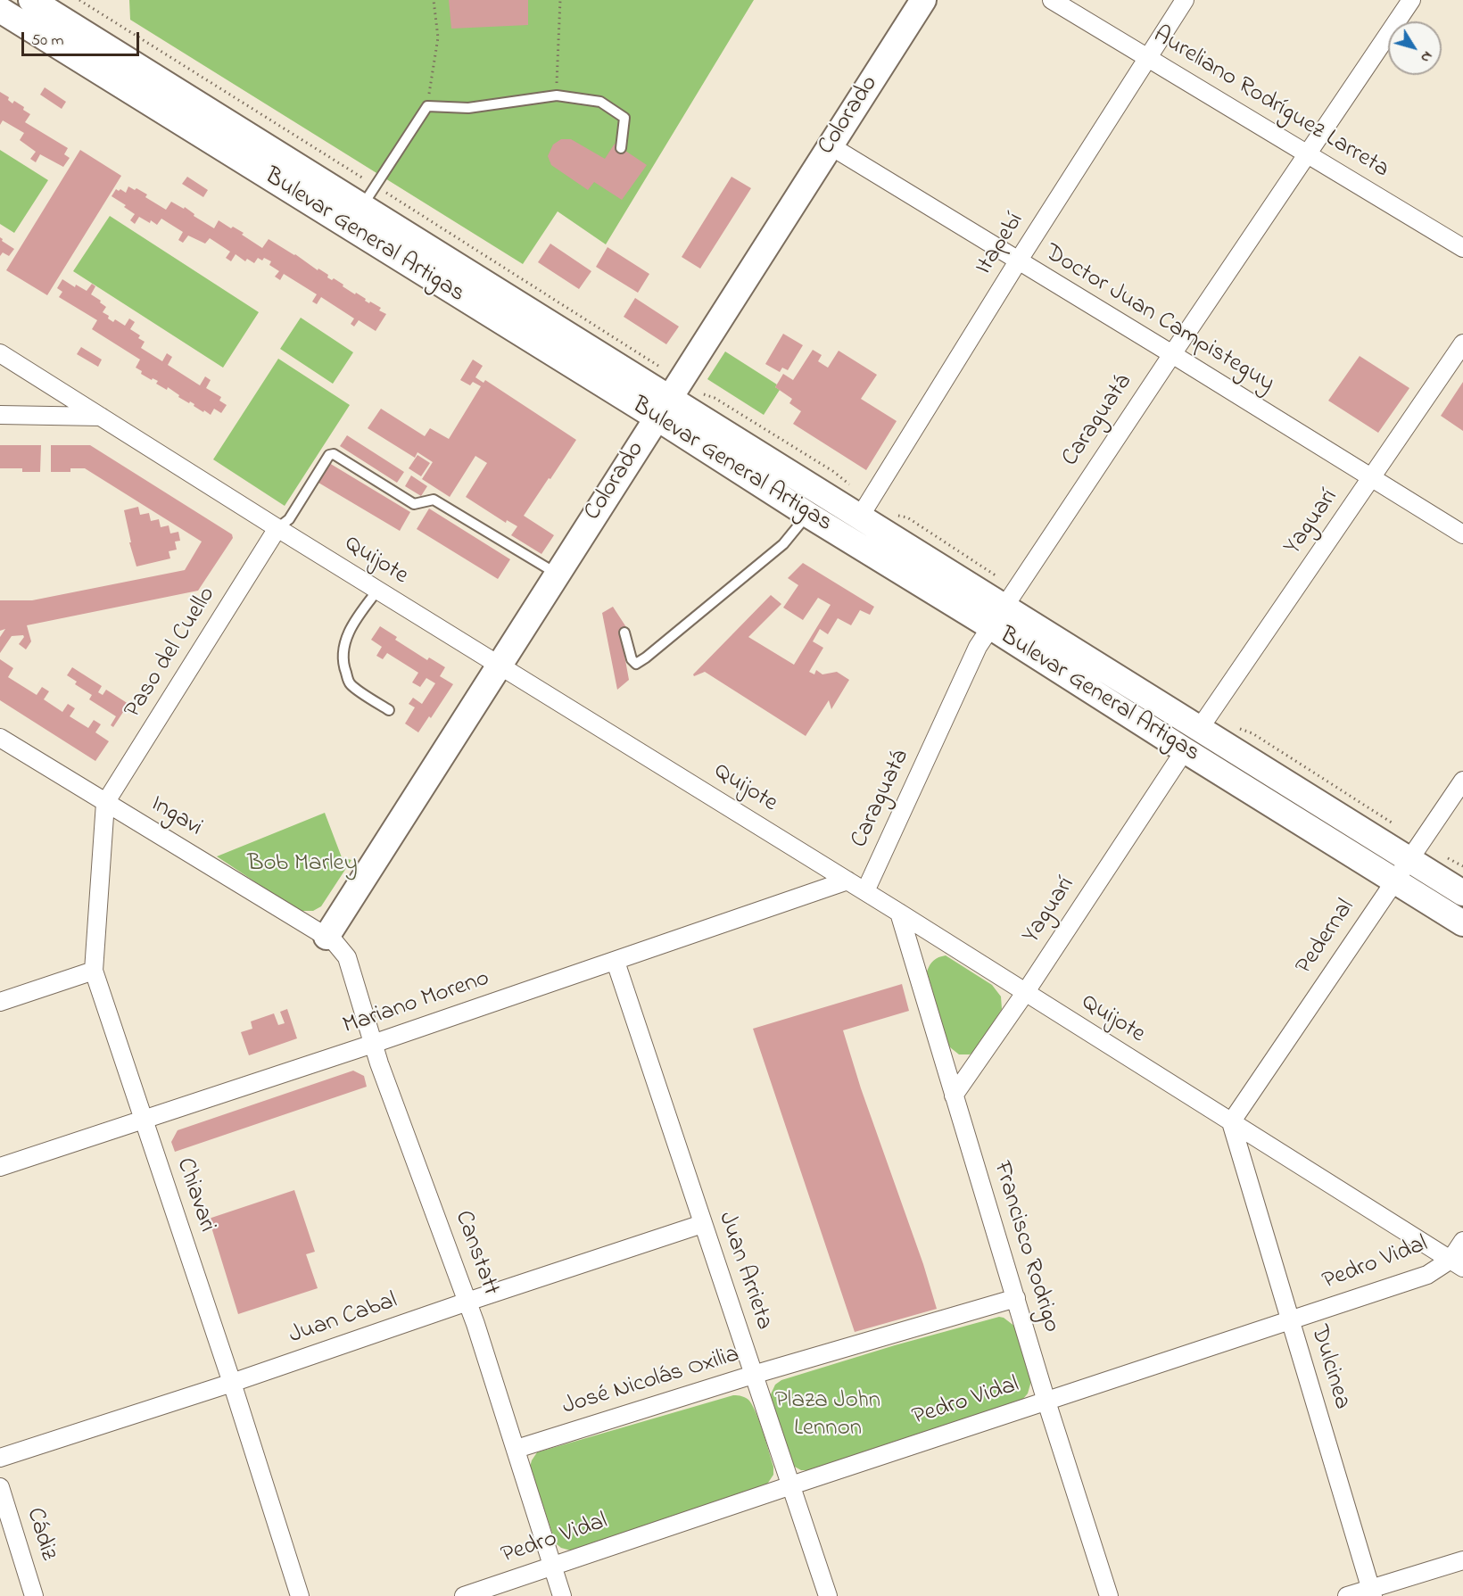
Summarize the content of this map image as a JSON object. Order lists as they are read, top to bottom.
{
  "streets": {
    "main road": ["Colorado", "Bulevar General Artigas"],
    "street": [
      "Aureliano Rodríguez Larreta",
      "Itapebí",
      "Doctor Juan Campisteguy",
      "Caraguatá",
      "Yaguarí",
      "Quijote",
      "Paso del Cuello",
      "Ingavi",
      "Pedernal",
      "Mariano Moreno",
      "Chiavari",
      "Francisco Rodrigo",
      "Canstatt",
      "Pedro Vidal",
      "Juan Arrieta",
      "Juan Cabal",
      "Dulcinea",
      "José Nicolás Oxilia",
      "Cádiz"
    ]
  },
  "crossings": [
    ["Aureliano Rodríguez Larreta", "Itapebí"],
    ["Aureliano Rodríguez Larreta", "Caraguatá"],
    ["Colorado", "Bulevar General Artigas"],
    ["Colorado", "Doctor Juan Campisteguy"],
    ["Colorado", "Quijote"],
    ["Colorado", "Ingavi"],
    ["Colorado", "Canstatt"],
    ["Bulevar General Artigas", "Itapebí"],
    ["Bulevar General Artigas", "Caraguatá"],
    ["Bulevar General Artigas", "Yaguarí"],
    ["Bulevar General Artigas", "Pedernal"],
    ["Itapebí", "Doctor Juan Campisteguy"],
    ["Doctor Juan Campisteguy", "Caraguatá"],
    ["Doctor Juan Campisteguy", "Yaguarí"],
    ["Caraguatá", "Quijote"],
    ["Yaguarí", "Quijote"],
    ["Yaguarí", "Francisco Rodrigo"],
    ["Quijote", "Paso del Cuello"],
    ["Quijote", "Pedernal"],
    ["Quijote", "Mariano Moreno"],
    ["Quijote", "Francisco Rodrigo"],
    ["Quijote", "Pedro Vidal"],
    ["Quijote", "Dulcinea"],
    ["Paso del Cuello", "Ingavi"],
    ["Paso del Cuello", "Chiavari"],
    ["Ingavi", "Chiavari"],
    ["Ingavi", "Canstatt"],
    ["Pedernal", "Dulcinea"],
    ["Mariano Moreno", "Chiavari"],
    ["Mariano Moreno", "Canstatt"],
    ["Mariano Moreno", "Juan Arrieta"],
    ["Chiavari", "Juan Cabal"],
    ["Francisco Rodrigo", "Pedro Vidal"],
    ["Francisco Rodrigo", "José Nicolás Oxilia"],
    ["Canstatt", "Pedro Vidal"],
    ["Canstatt", "Juan Cabal"],
    ["Canstatt", "José Nicolás Oxilia"],
    ["Pedro Vidal", "Juan Arrieta"],
    ["Pedro Vidal", "Dulcinea"],
    ["Juan Arrieta", "Juan Cabal"],
    ["Juan Arrieta", "José Nicolás Oxilia"]
  ],
  "parks": ["Bob Marley", "Plaza John Lennon"],
  "scale_bar": "50 m",
  "north": "bottom right"
}
